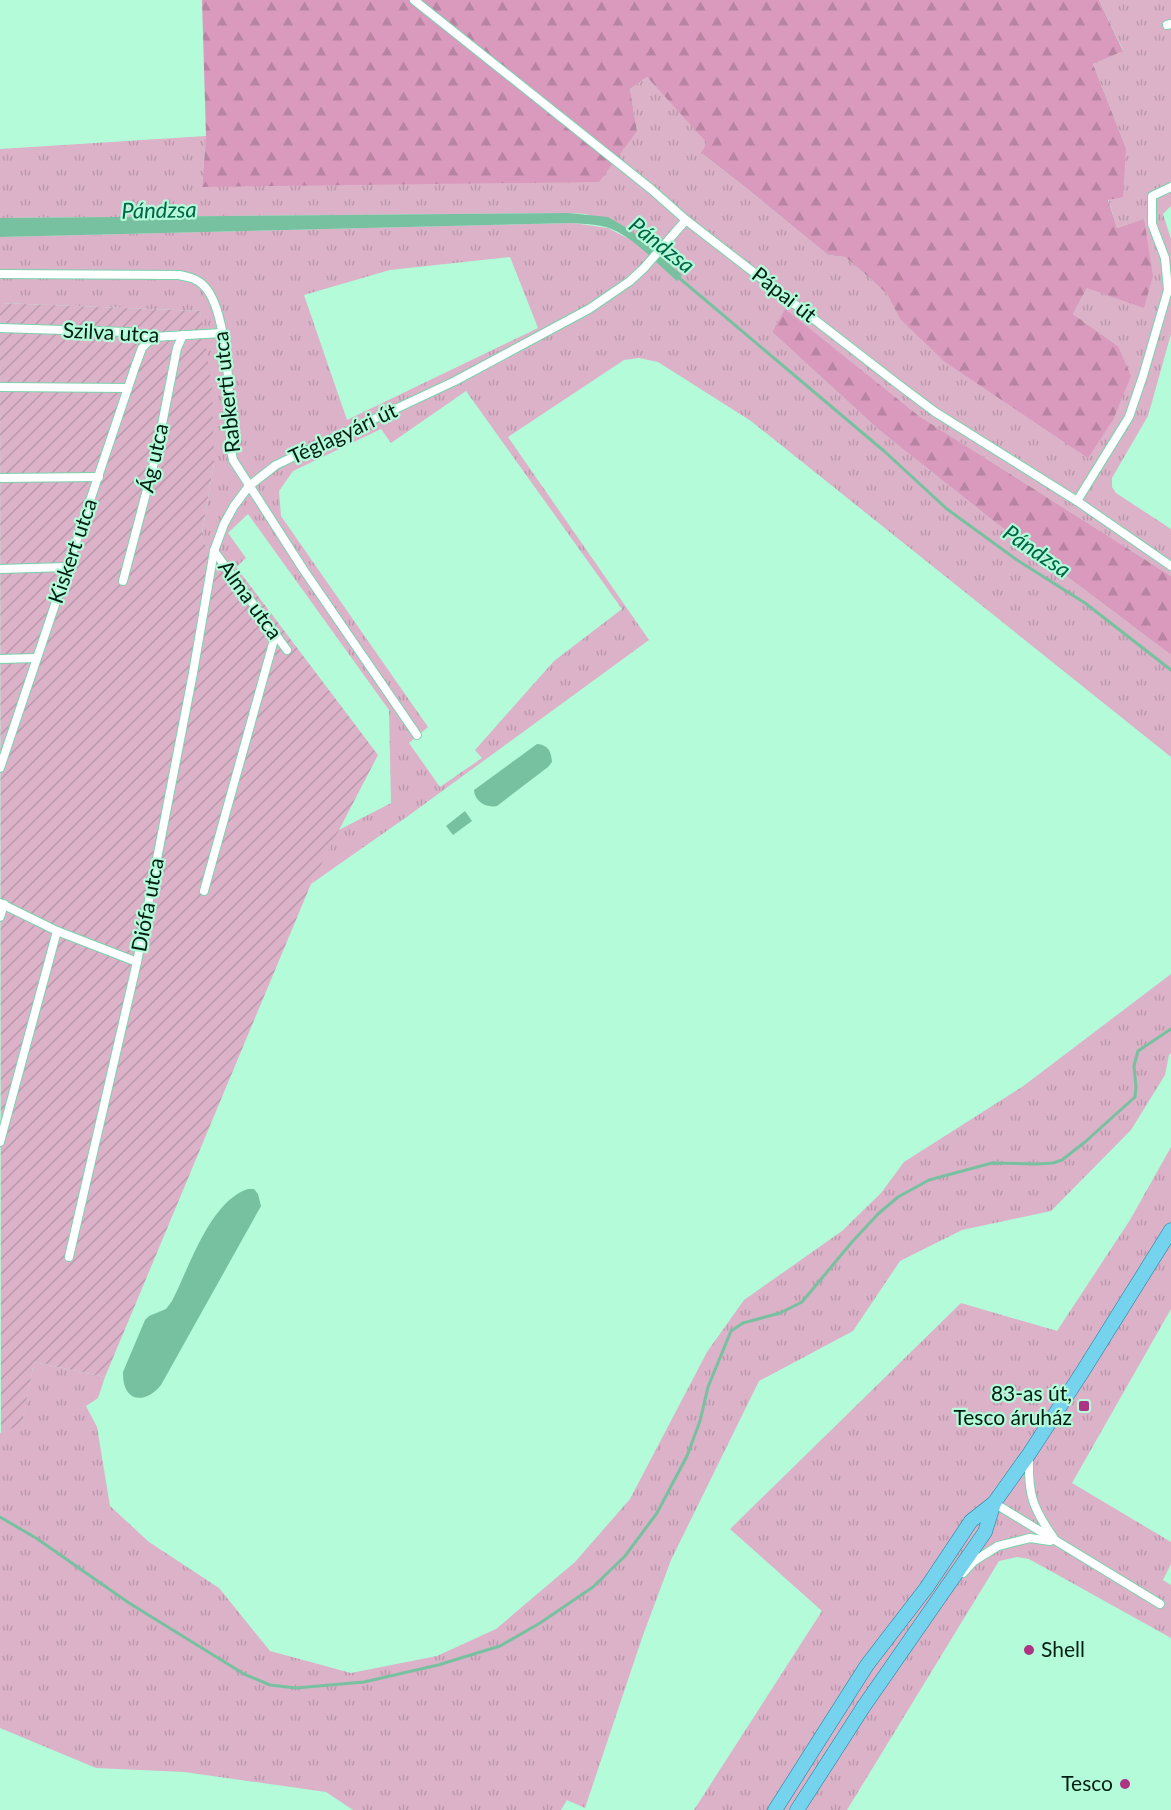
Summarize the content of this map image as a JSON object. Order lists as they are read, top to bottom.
{
  "streets": {
    "street": [
      "Pápai út",
      "Szilva utca",
      "Rabkerti utca",
      "Téglagyári út",
      "Ág utca",
      "Kiskert utca",
      "Alma utca",
      "Diófa utca"
    ]
  },
  "crossings": [
    ["Pápai út", "Téglagyári út"],
    ["Szilva utca", "Rabkerti utca"],
    ["Szilva utca", "Ág utca"],
    ["Szilva utca", "Kiskert utca"],
    ["Rabkerti utca", "Téglagyári út"],
    ["Alma utca", "Diófa utca"]
  ],
  "water": ["Pándzsa"],
  "places": {
    "transit": ["83-as út, Tesco áruház"],
    "other": ["Shell", "Tesco"]
  }
}
